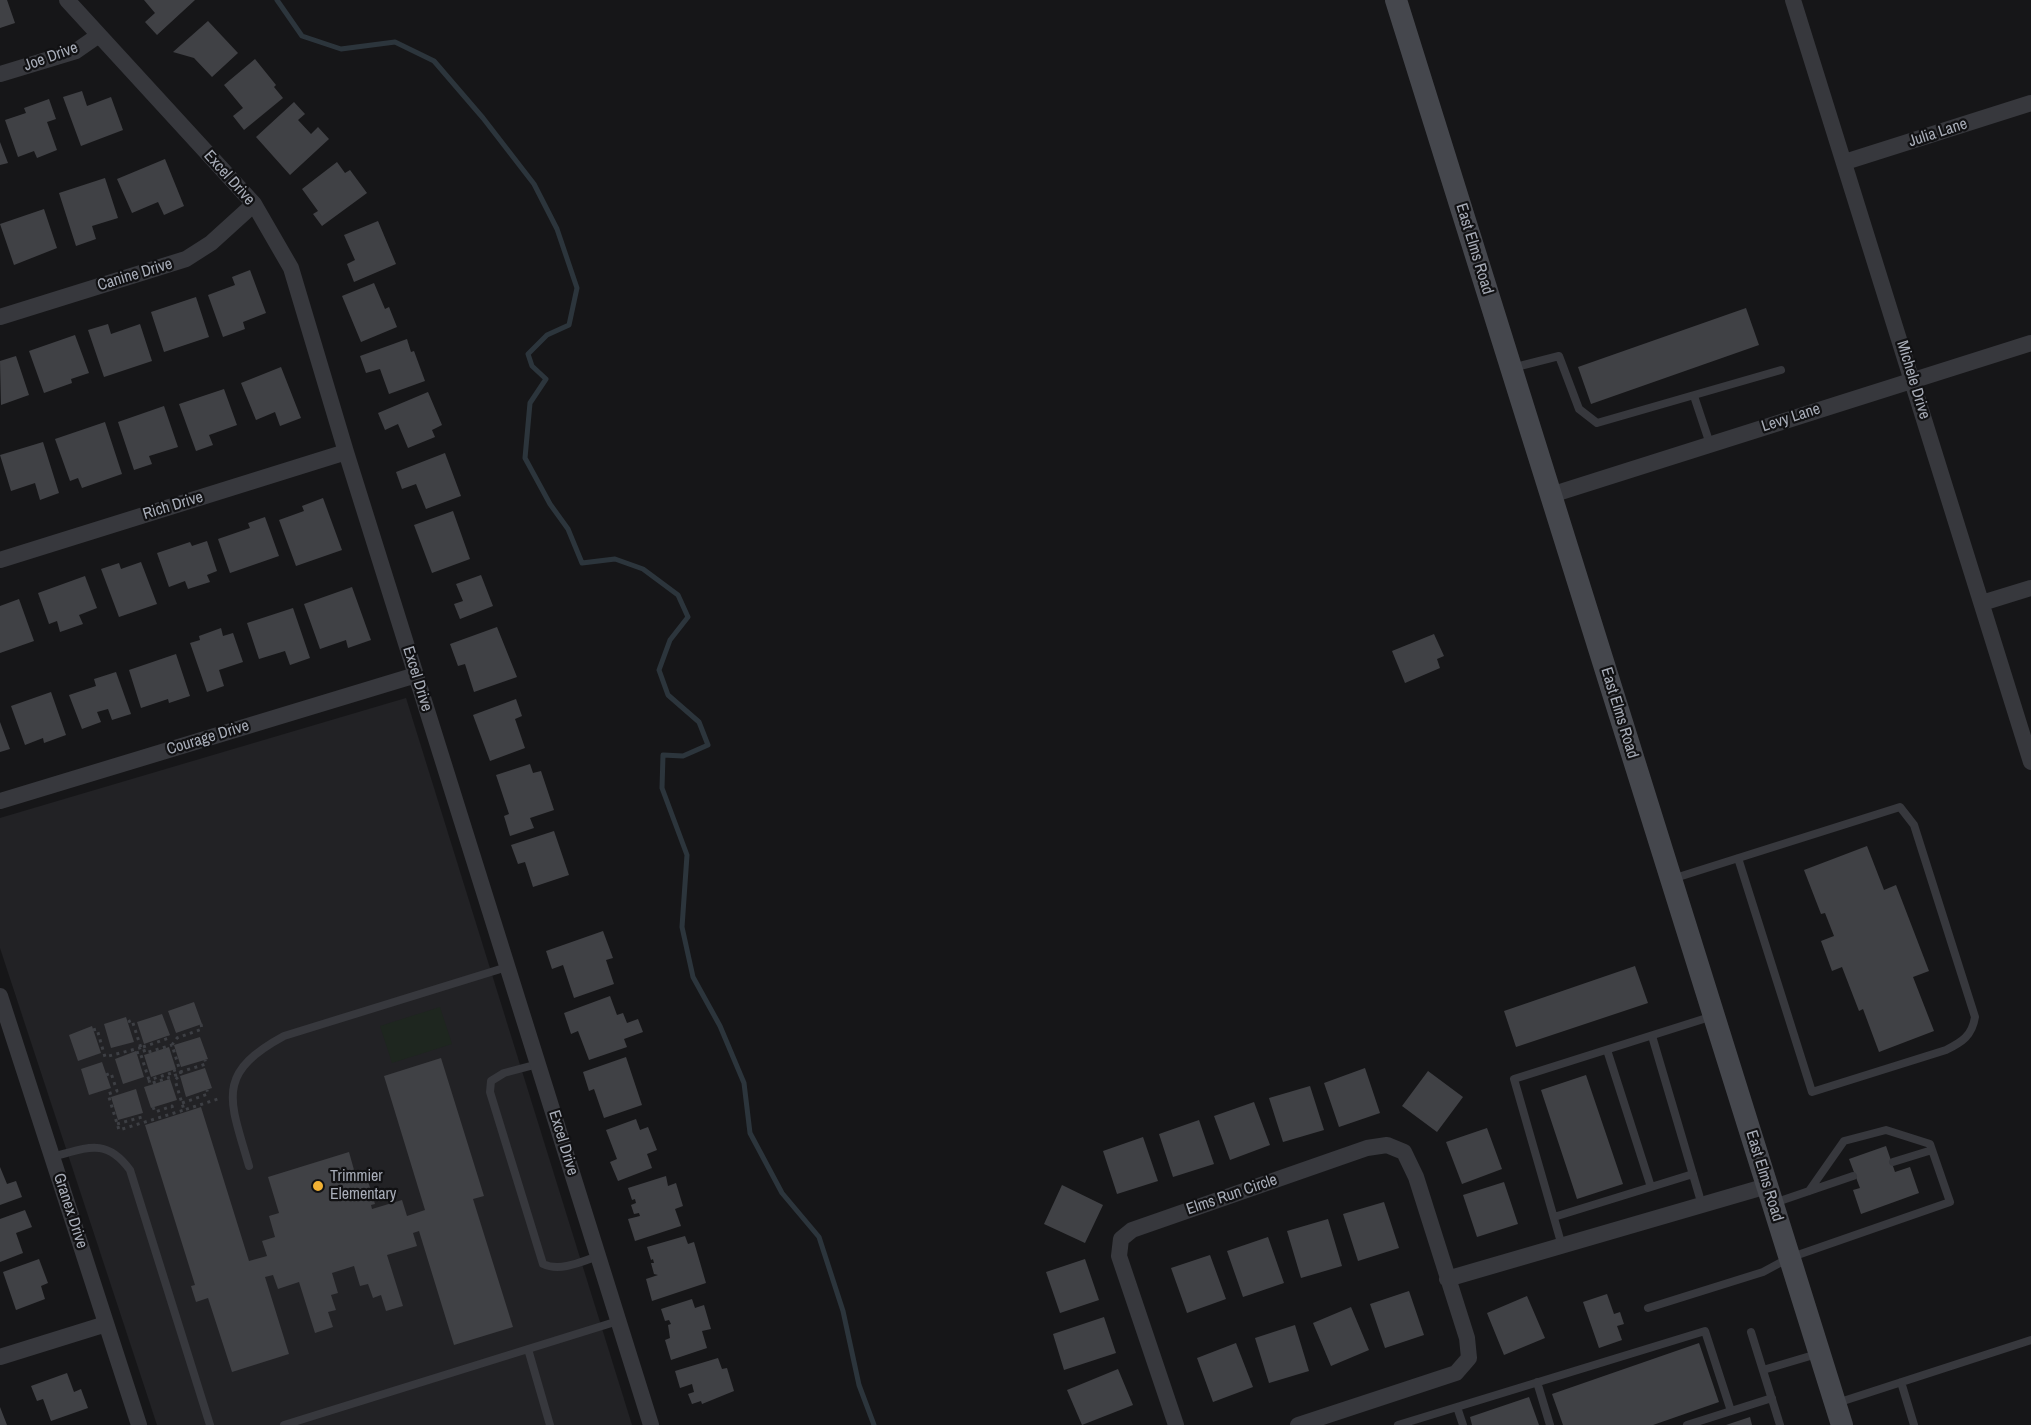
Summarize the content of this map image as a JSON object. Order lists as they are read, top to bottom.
{
  "streets": {
    "main road": ["East Elms Road"],
    "street": [
      "Joe Drive",
      "Julia Lane",
      "Excel Drive",
      "Canine Drive",
      "Michele Drive",
      "Levy Lane",
      "Rich Drive",
      "Courage Drive",
      "Elms Run Circle",
      "Granex Drive"
    ]
  },
  "crossings": [
    ["Joe Drive", "Excel Drive"],
    ["Julia Lane", "Michele Drive"],
    ["Excel Drive", "Canine Drive"],
    ["Excel Drive", "Rich Drive"],
    ["Excel Drive", "Courage Drive"],
    ["East Elms Road", "Levy Lane"],
    ["Michele Drive", "Levy Lane"]
  ],
  "places": ["Trimmier Elementary"]
}
